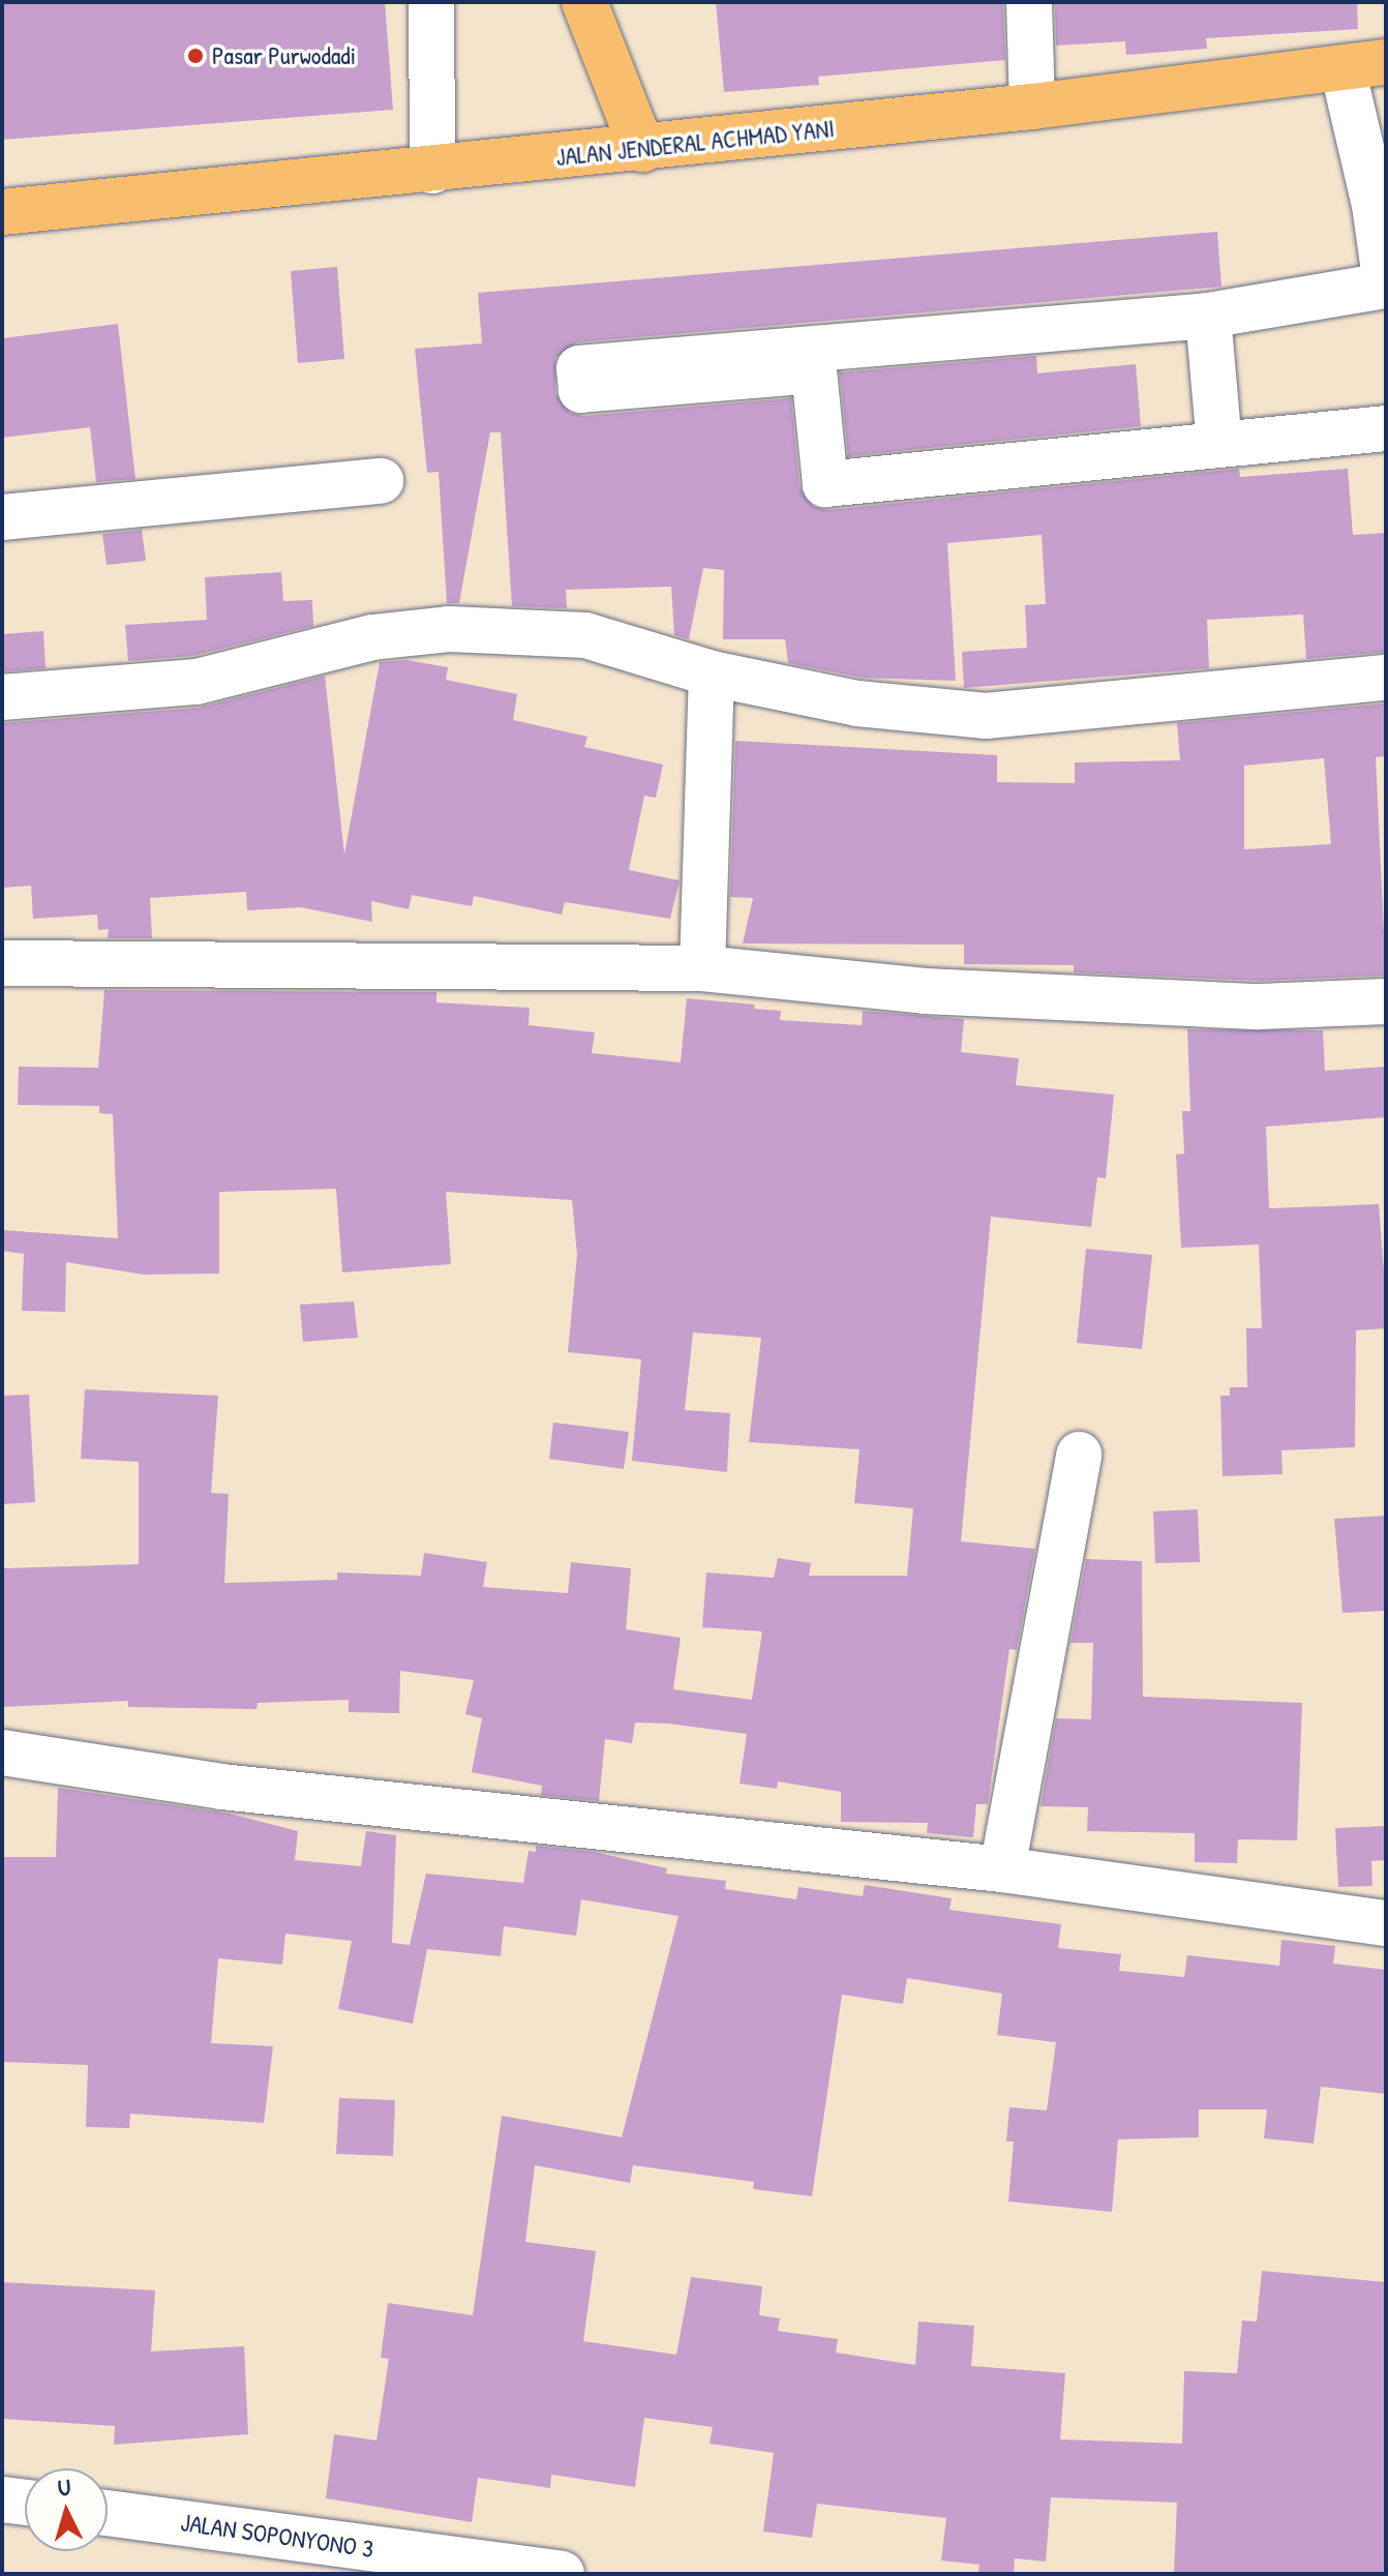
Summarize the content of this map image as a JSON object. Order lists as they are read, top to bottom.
{
  "streets": {
    "main road": ["JALAN JENDERAL ACHMAD YANI"],
    "street": ["JALAN SOPONYONO 3"]
  },
  "places": ["Pasar Purwodadi"],
  "north": "top"
}
